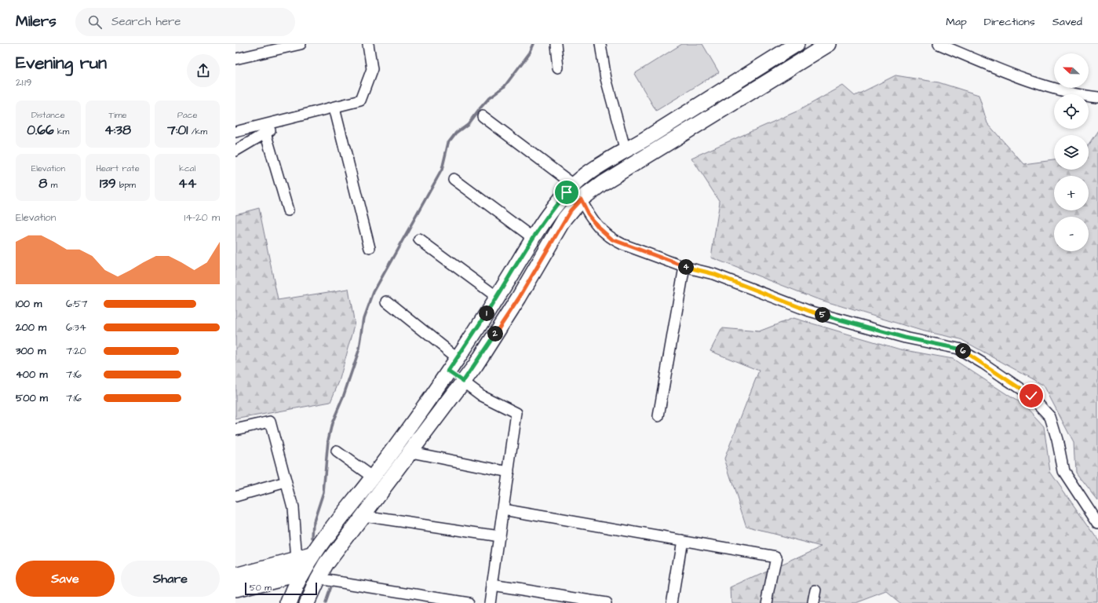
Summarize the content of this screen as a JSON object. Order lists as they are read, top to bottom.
{
  "scale_bar": "50 m",
  "north": "left",
  "page": {
    "header": "Milers",
    "search": "Search here",
    "nav": ["Map", "Directions", "Saved"],
    "heading": ["Evening run", "21:19"],
    "map_buttons": ["+", "−"],
    "stats": [
      ["Distance", "0.66 km"],
      ["Time", "4:38"],
      ["Pace", "7:01 /km"],
      ["Elevation", "8 m"],
      ["Heart rate", "139 bpm"],
      ["kcal", "44"]
    ],
    "chart": ["Elevation", "14–20 m"],
    "pins": [
      "4",
      "1",
      "5",
      "2",
      "6"
    ],
    "list": [
      {
        "name": "100 m",
        "note": "6:57"
      },
      {
        "name": "200 m",
        "note": "6:34"
      },
      {
        "name": "300 m",
        "note": "7:20"
      },
      {
        "name": "400 m",
        "note": "7:16"
      },
      {
        "name": "500 m",
        "note": "7:16"
      }
    ],
    "buttons": ["Save", "Share"],
    "scale": "50 m"
  }
}
